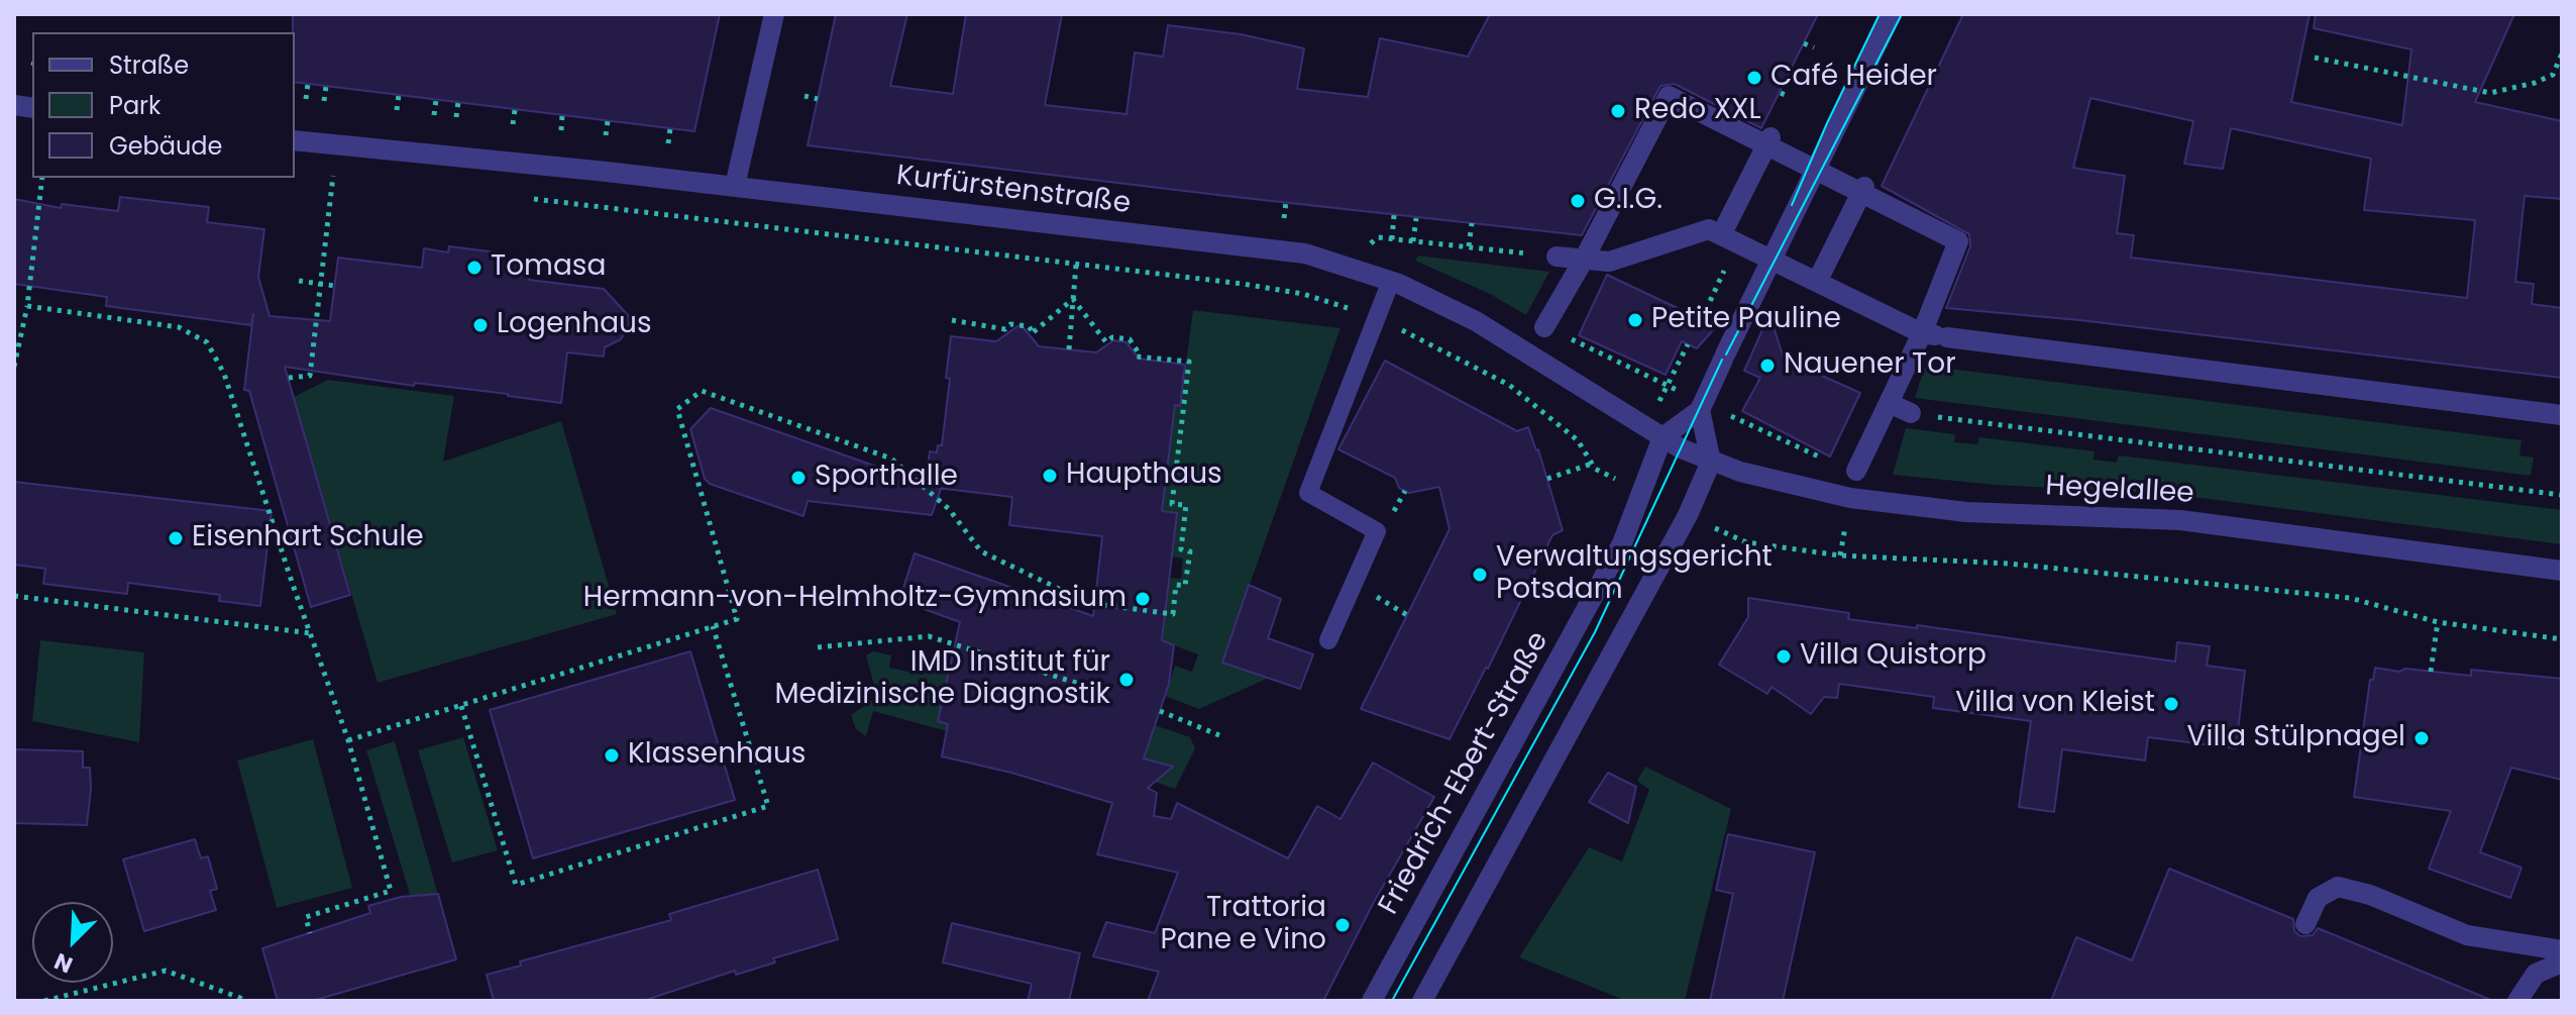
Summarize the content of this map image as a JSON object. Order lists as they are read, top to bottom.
{
  "streets": {
    "street": ["Kurfürstenstraße", "Hegelallee", "Friedrich-Ebert-Straße"]
  },
  "crossings": [
    ["Kurfürstenstraße", "Hegelallee"],
    ["Kurfürstenstraße", "Friedrich-Ebert-Straße"],
    ["Hegelallee", "Friedrich-Ebert-Straße"]
  ],
  "places": [
    "Café Heider",
    "Redo XXL",
    "G.I.G.",
    "Tomasa",
    "Petite Pauline",
    "Logenhaus",
    "Nauener Tor",
    "Haupthaus",
    "Sporthalle",
    "Eisenhart Schule",
    "Verwaltungsgericht Potsdam",
    "Hermann-von-Helmholtz-Gymnasium",
    "Villa Quistorp",
    "IMD Institut für Medizinische Diagnostik",
    "Villa von Kleist",
    "Villa Stülpnagel",
    "Klassenhaus",
    "Trattoria Pane e Vino"
  ],
  "legend": ["Straße", "Park", "Gebäude"],
  "north": "bottom left"
}
